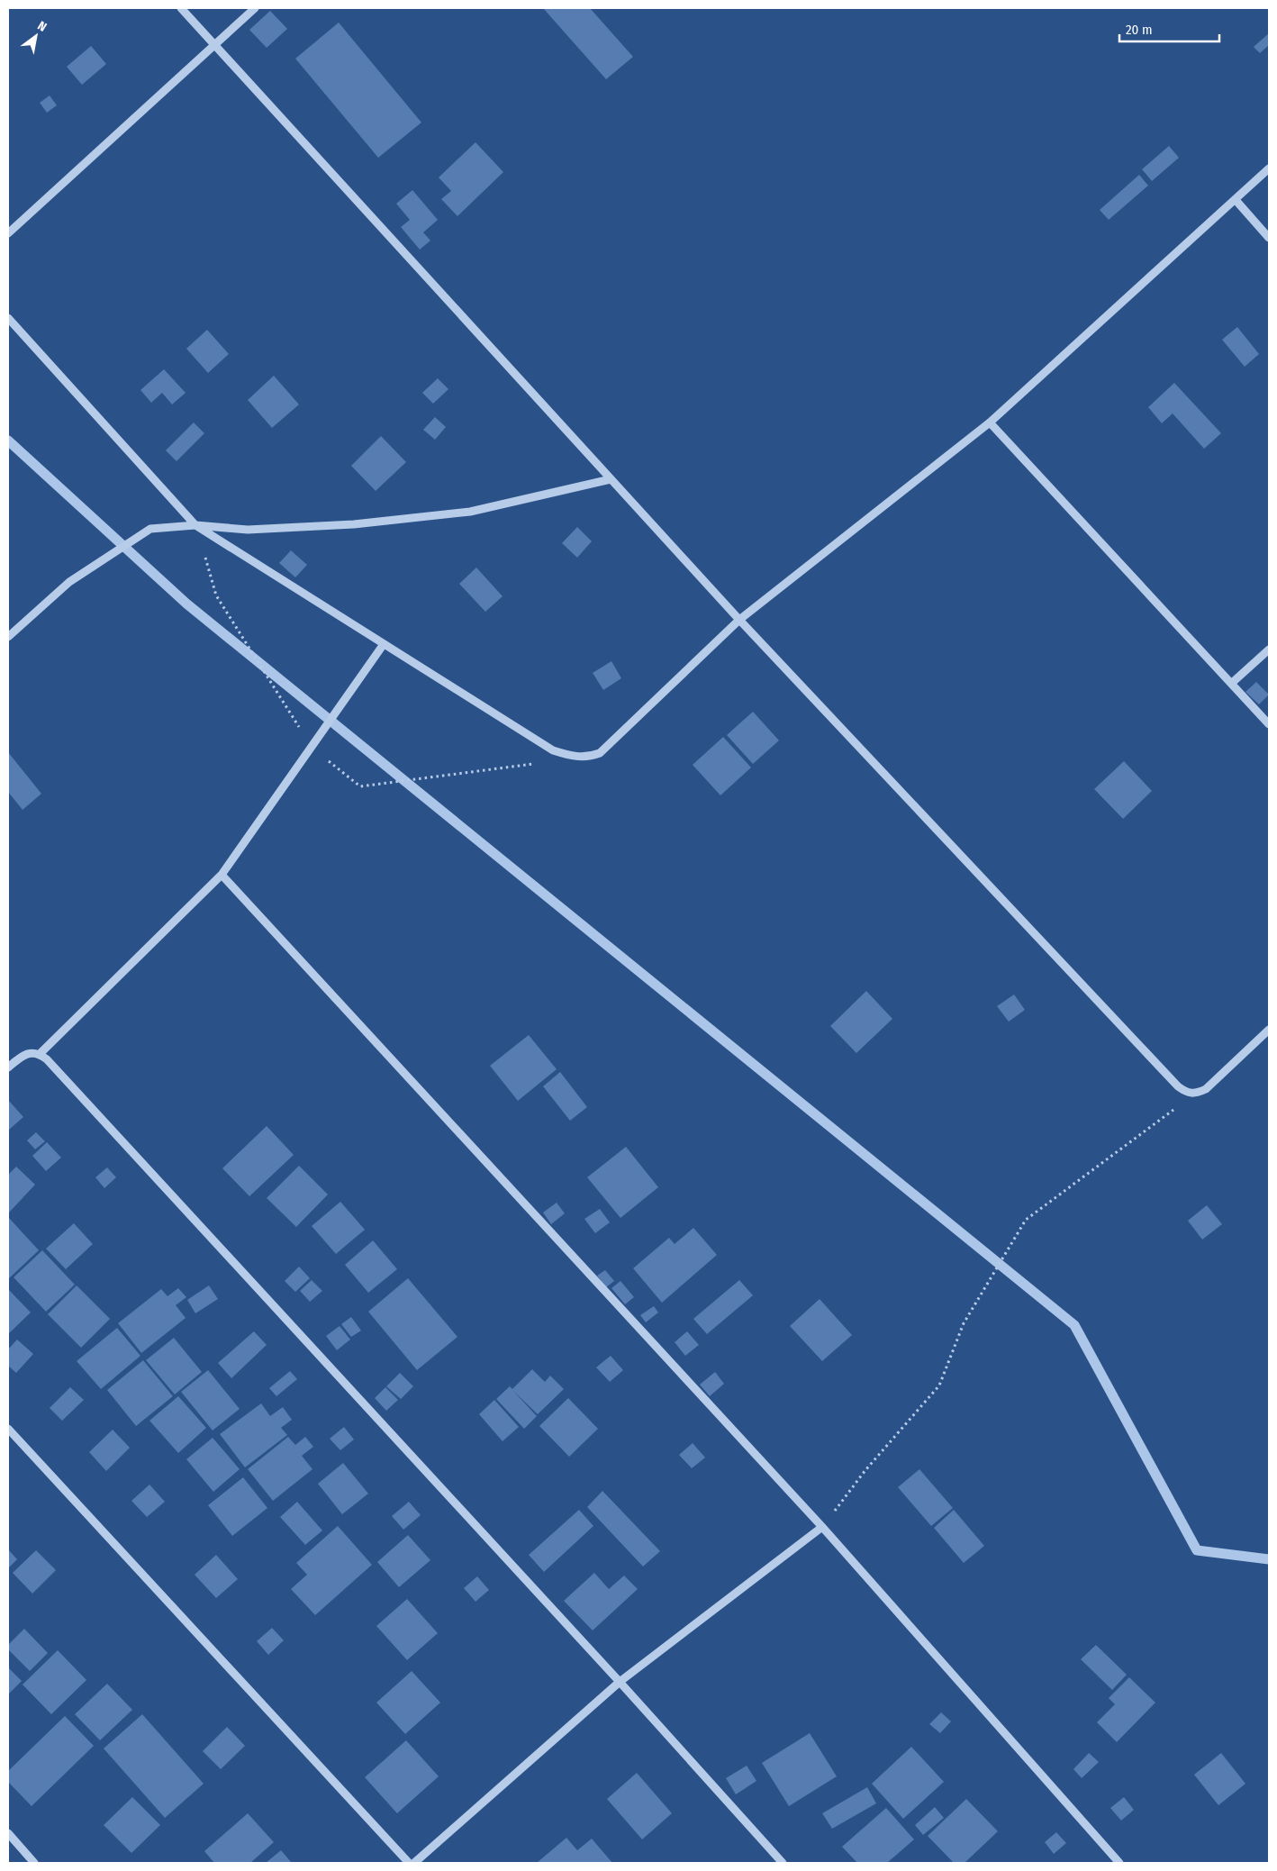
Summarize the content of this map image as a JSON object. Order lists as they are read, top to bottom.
{
  "scale_bar": "20 m",
  "north": "top right"
}
